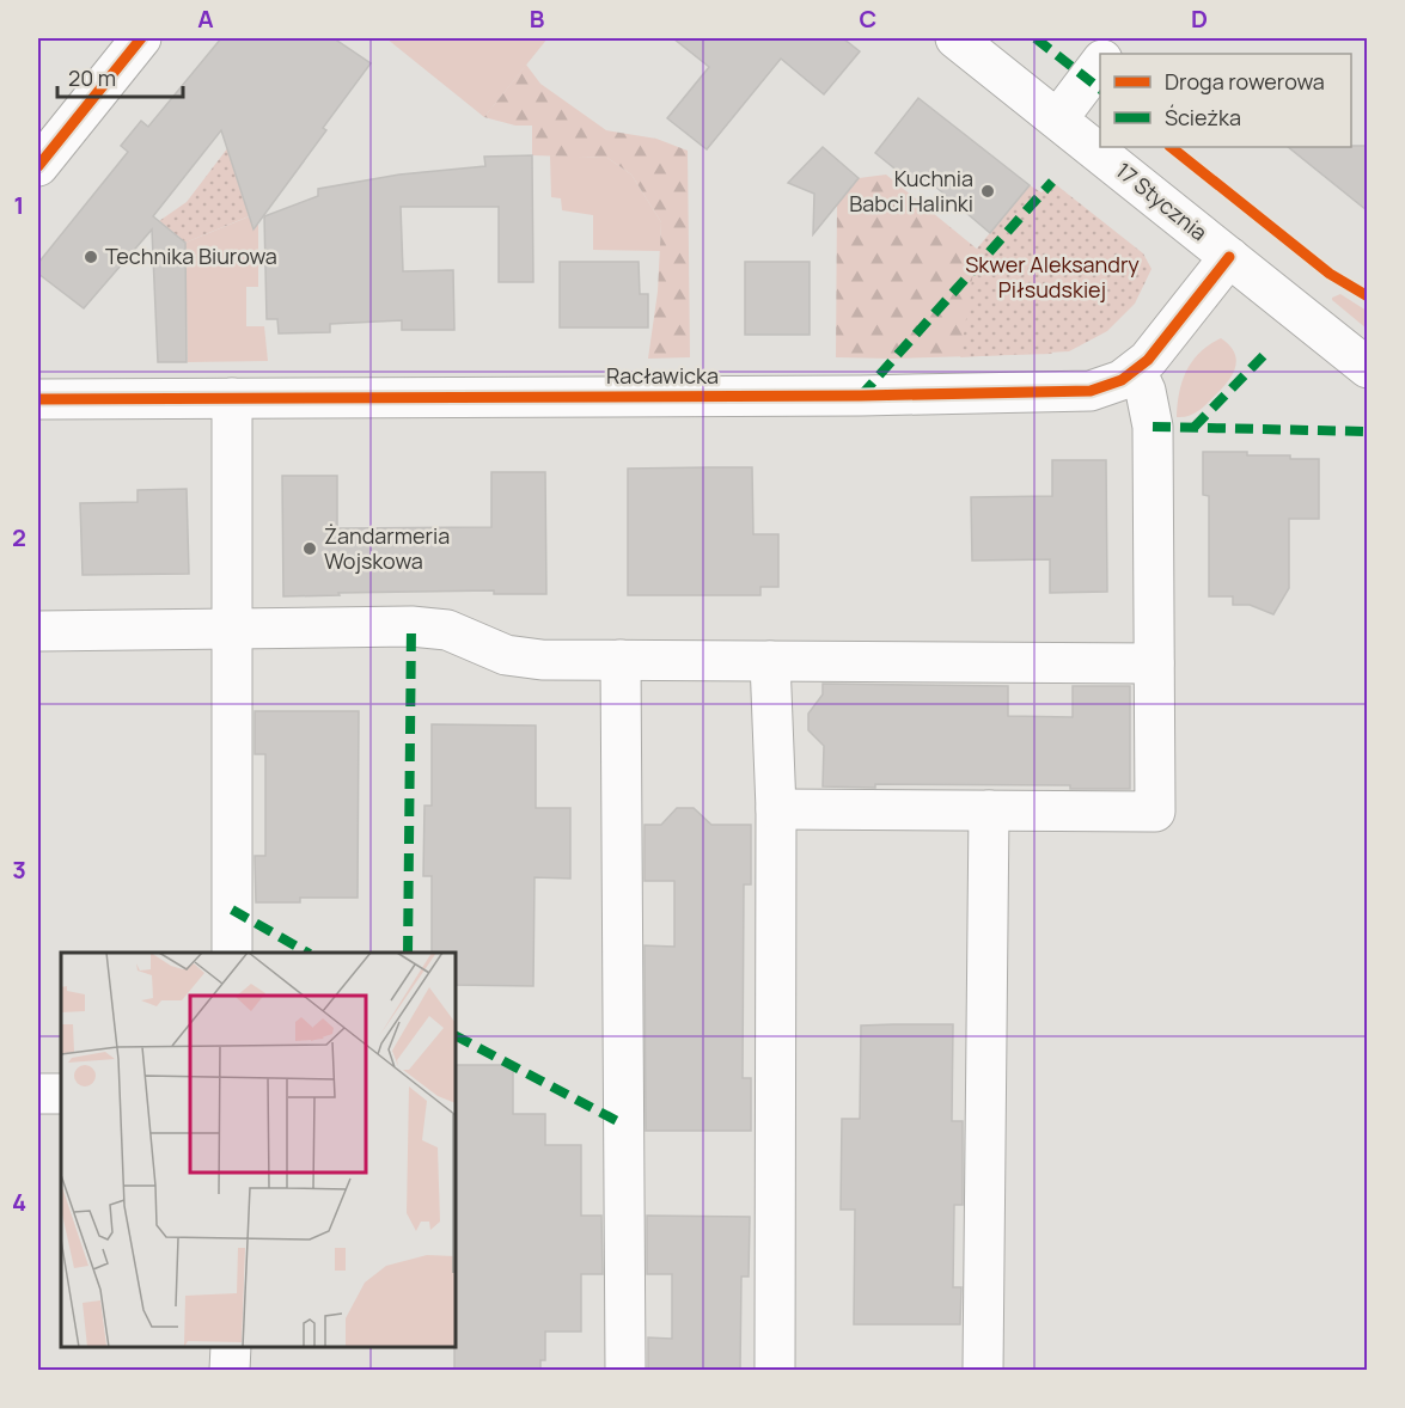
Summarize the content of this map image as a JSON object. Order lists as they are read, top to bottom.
{
  "streets": {
    "street": ["17 Stycznia", "Racławicka"]
  },
  "crossings": [
    ["17 Stycznia", "Racławicka"]
  ],
  "parks": ["Skwer Aleksandry Piłsudskiej"],
  "places": ["Kuchnia Babci Halinki", "Technika Biurowa", "Żandarmeria Wojskowa"],
  "legend": ["Droga rowerowa", "Ścieżka"],
  "scale_bar": "20 m",
  "grid": {
    "columns": [
      "A",
      "B",
      "C",
      "D"
    ],
    "rows": [
      "1",
      "2",
      "3",
      "4"
    ]
  }
}
